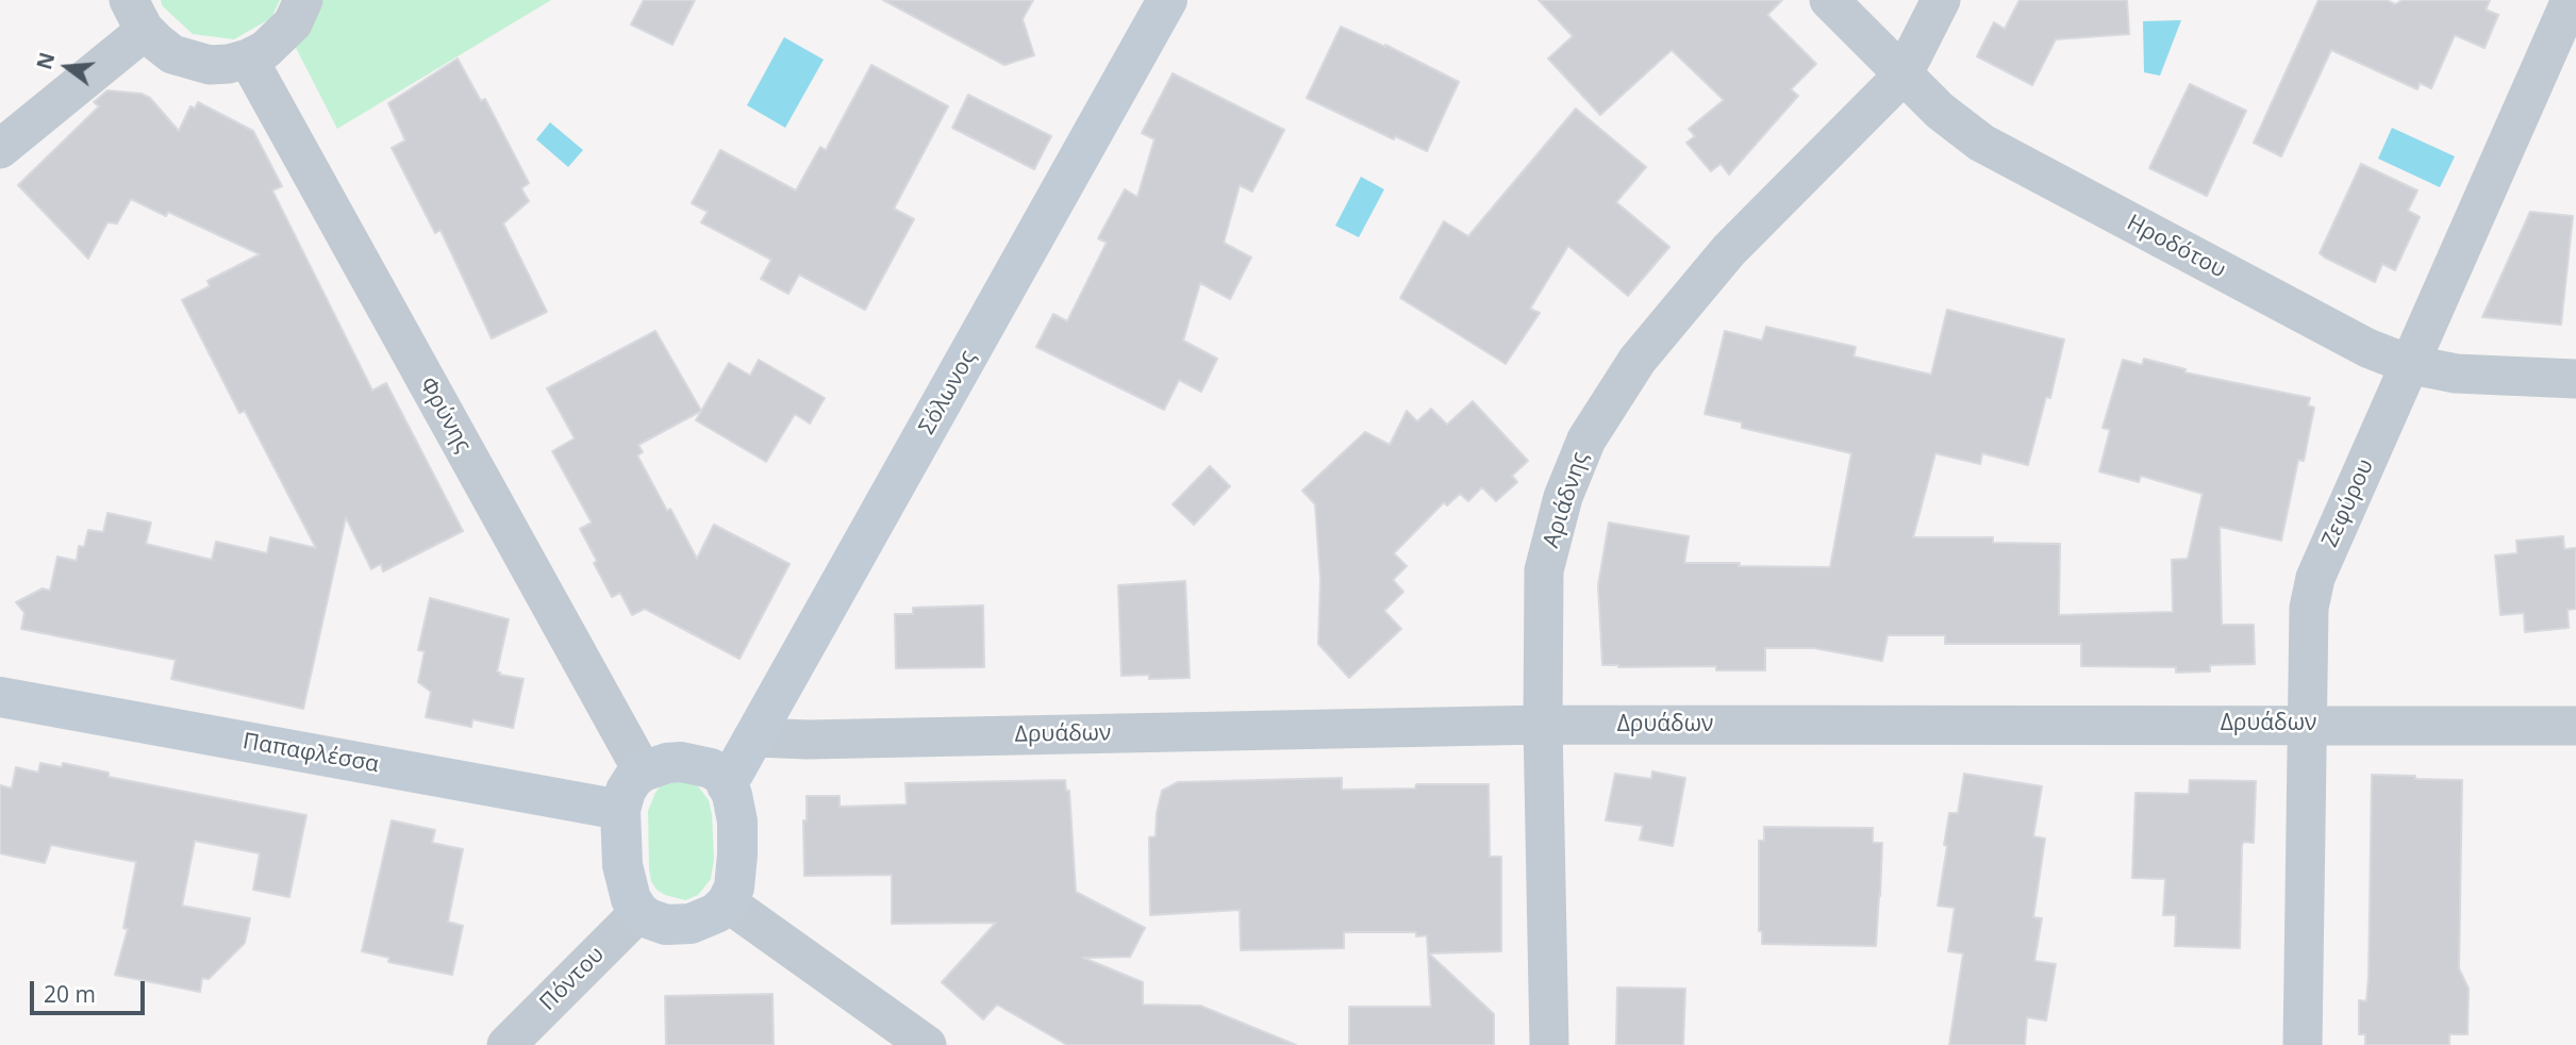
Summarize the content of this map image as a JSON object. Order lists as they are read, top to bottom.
{
  "streets": {
    "street": [
      "Ηροδότου",
      "Σόλωνος",
      "Φρύνης",
      "Αριάδνης",
      "Ζεφύρου",
      "Δρυάδων",
      "Παπαφλέσσα",
      "Πόντου"
    ]
  },
  "crossings": [
    ["Ηροδότου", "Αριάδνης"],
    ["Ηροδότου", "Ζεφύρου"],
    ["Σόλωνος", "Φρύνης"],
    ["Σόλωνος", "Δρυάδων"],
    ["Σόλωνος", "Παπαφλέσσα"],
    ["Σόλωνος", "Πόντου"],
    ["Φρύνης", "Παπαφλέσσα"],
    ["Φρύνης", "Πόντου"],
    ["Αριάδνης", "Δρυάδων"],
    ["Ζεφύρου", "Δρυάδων"],
    ["Παπαφλέσσα", "Πόντου"]
  ],
  "scale_bar": "20 m",
  "north": "left"
}
